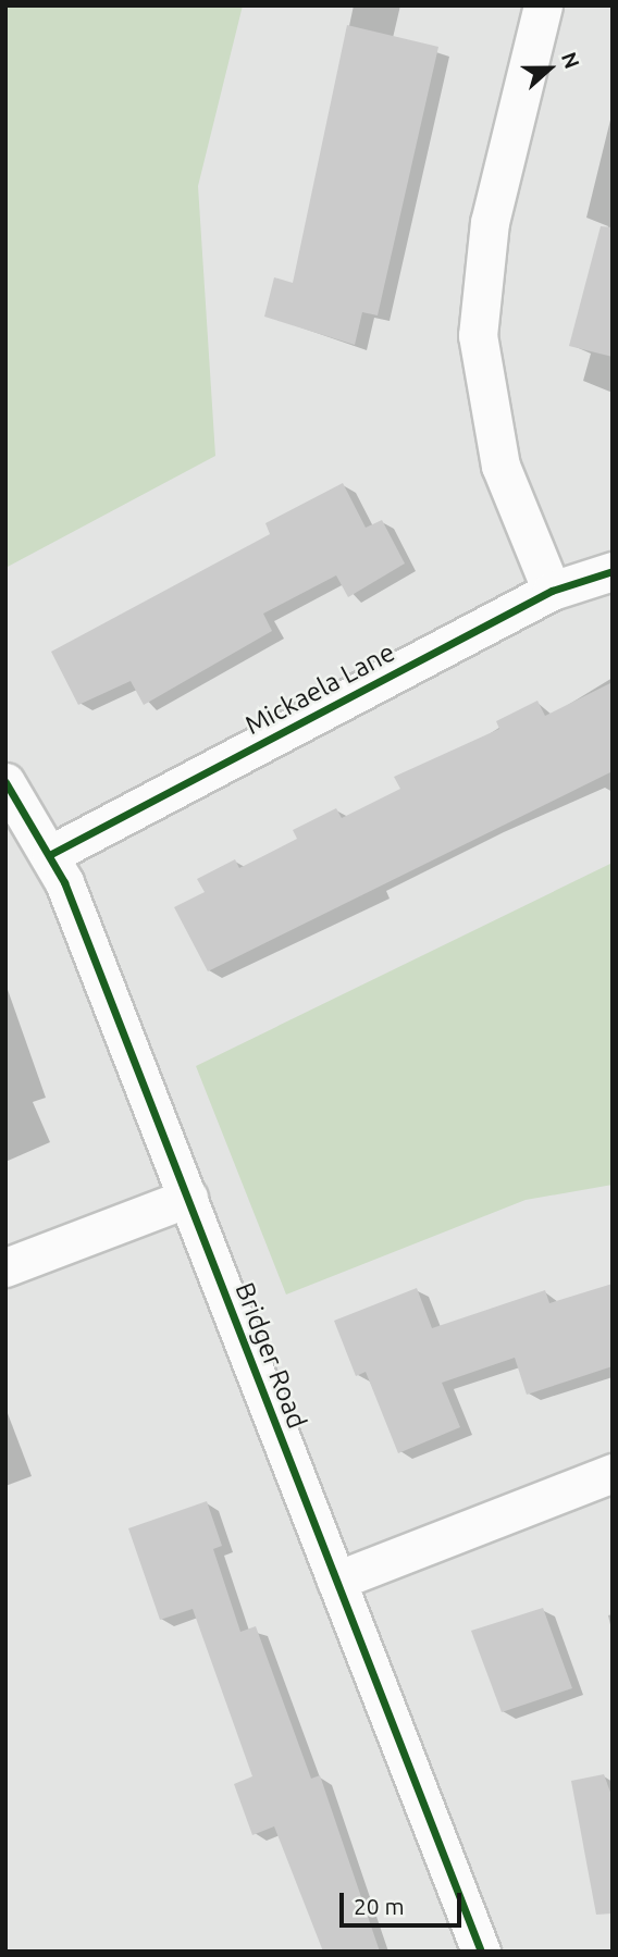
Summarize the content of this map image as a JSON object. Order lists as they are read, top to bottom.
{
  "streets": {
    "street": ["Mickaela Lane", "Bridger Road"]
  },
  "crossings": [
    ["Mickaela Lane", "Bridger Road"]
  ],
  "scale_bar": "20 m",
  "north": "right"
}
